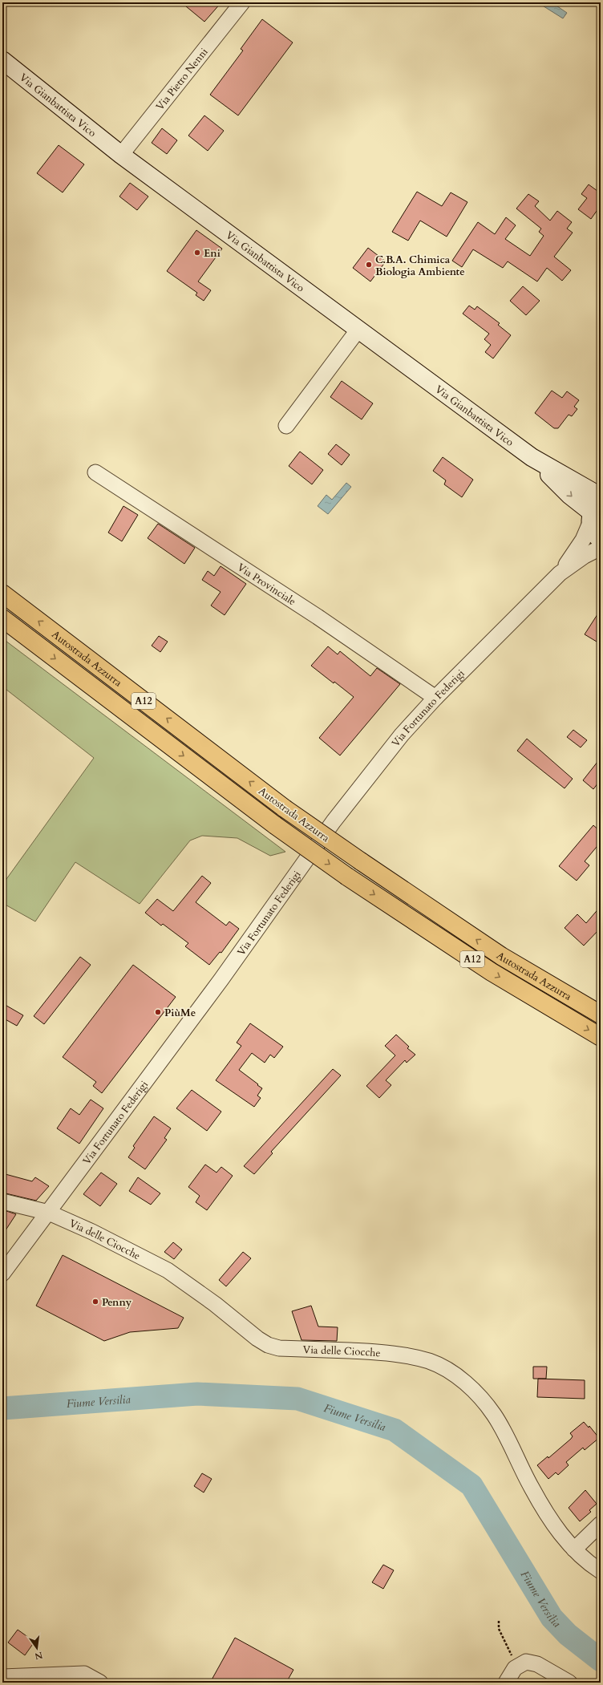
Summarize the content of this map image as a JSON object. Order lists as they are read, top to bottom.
{
  "streets": {
    "highway": ["Autostrada Azzurra", "A12"],
    "main road": ["Via Gianbattista Vico"],
    "street": [
      "Via Pietro Nenni",
      "Via Provinciale",
      "Via Fortunato Federigi",
      "Via delle Ciocche"
    ]
  },
  "crossings": [
    ["Via Pietro Nenni", "Via Gianbattista Vico"],
    ["Via Gianbattista Vico", "Via Fortunato Federigi"],
    ["Via Provinciale", "Via Fortunato Federigi"],
    ["Via Fortunato Federigi", "Via delle Ciocche"]
  ],
  "water": ["Fiume Versilia"],
  "places": [
    "Eni",
    "C.B.A. Chimica Biologia Ambiente",
    "PiùMe",
    "Penny"
  ],
  "north": "bottom"
}
